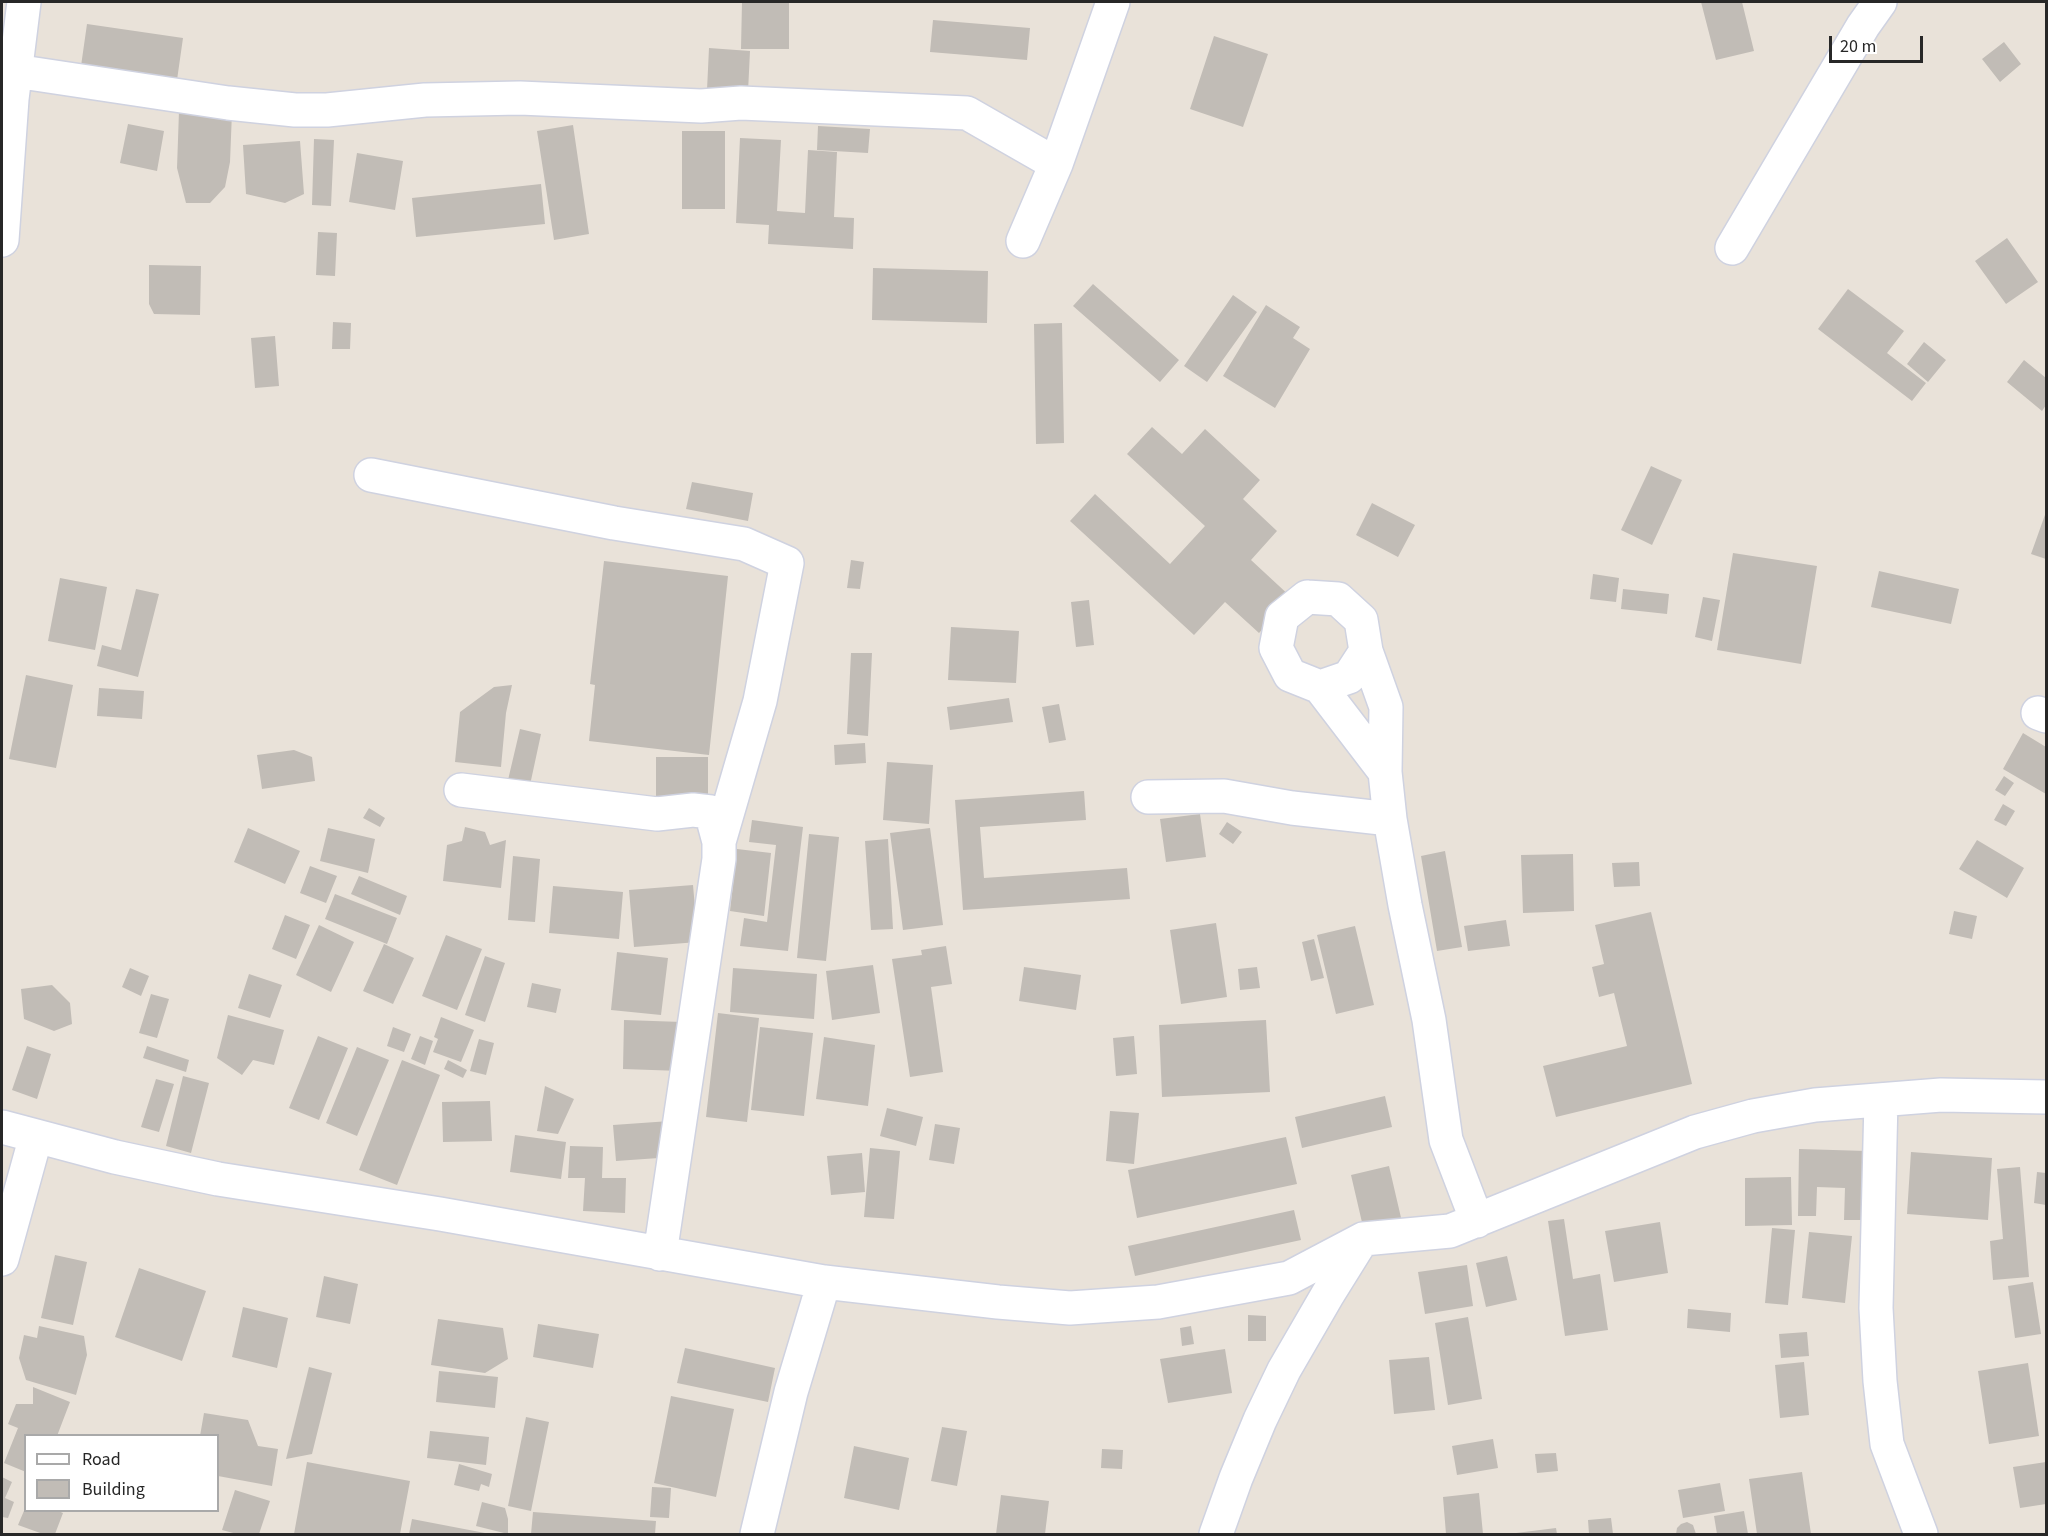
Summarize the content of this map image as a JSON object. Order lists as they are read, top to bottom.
{
  "legend": ["Road", "Building"],
  "scale_bar": "20 m"
}
